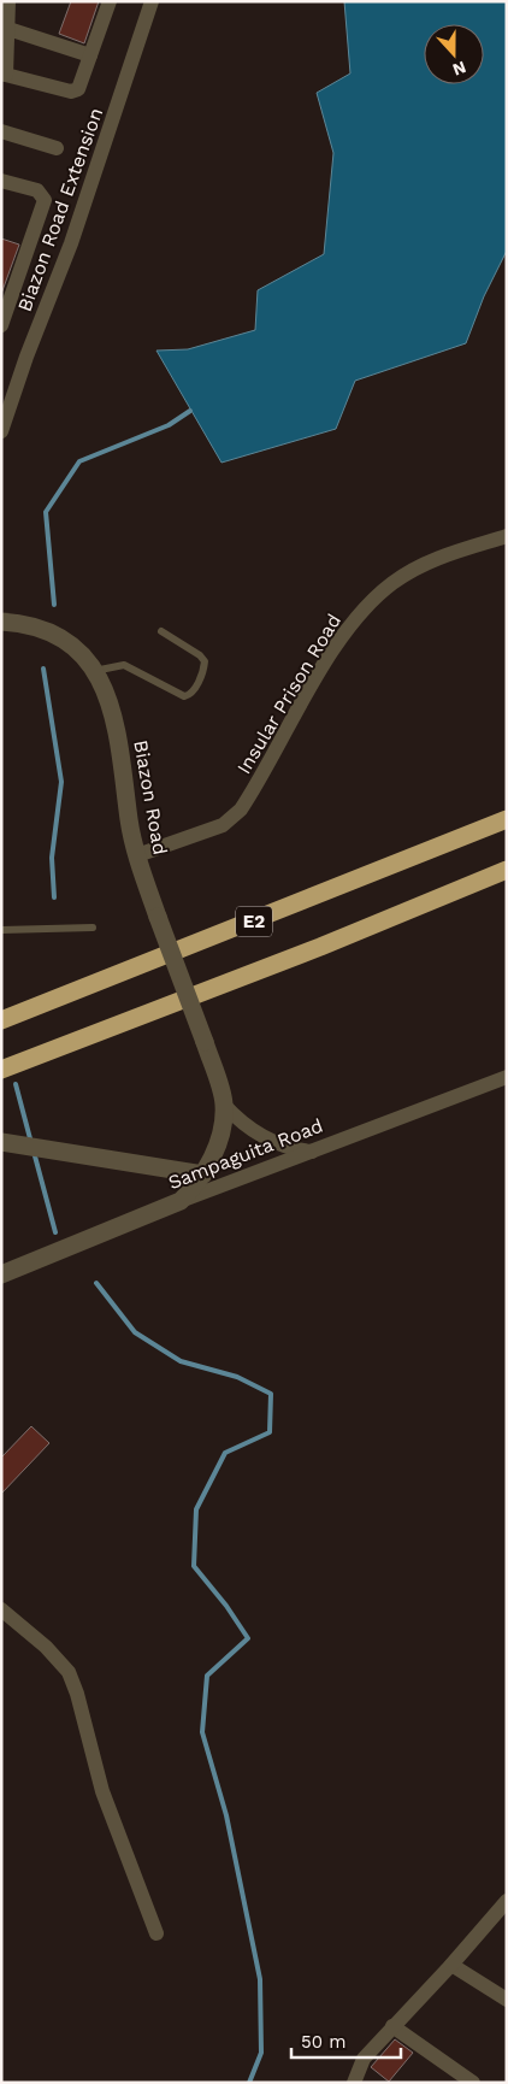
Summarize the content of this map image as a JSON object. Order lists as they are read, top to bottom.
{
  "streets": {
    "highway": ["E2"],
    "street": [
      "Biazon Road Extension",
      "Insular Prison Road",
      "Biazon Road",
      "Sampaguita Road"
    ]
  },
  "crossings": [
    ["Insular Prison Road", "Biazon Road"],
    ["Biazon Road", "Sampaguita Road"]
  ],
  "scale_bar": "50 m",
  "north": "bottom"
}
